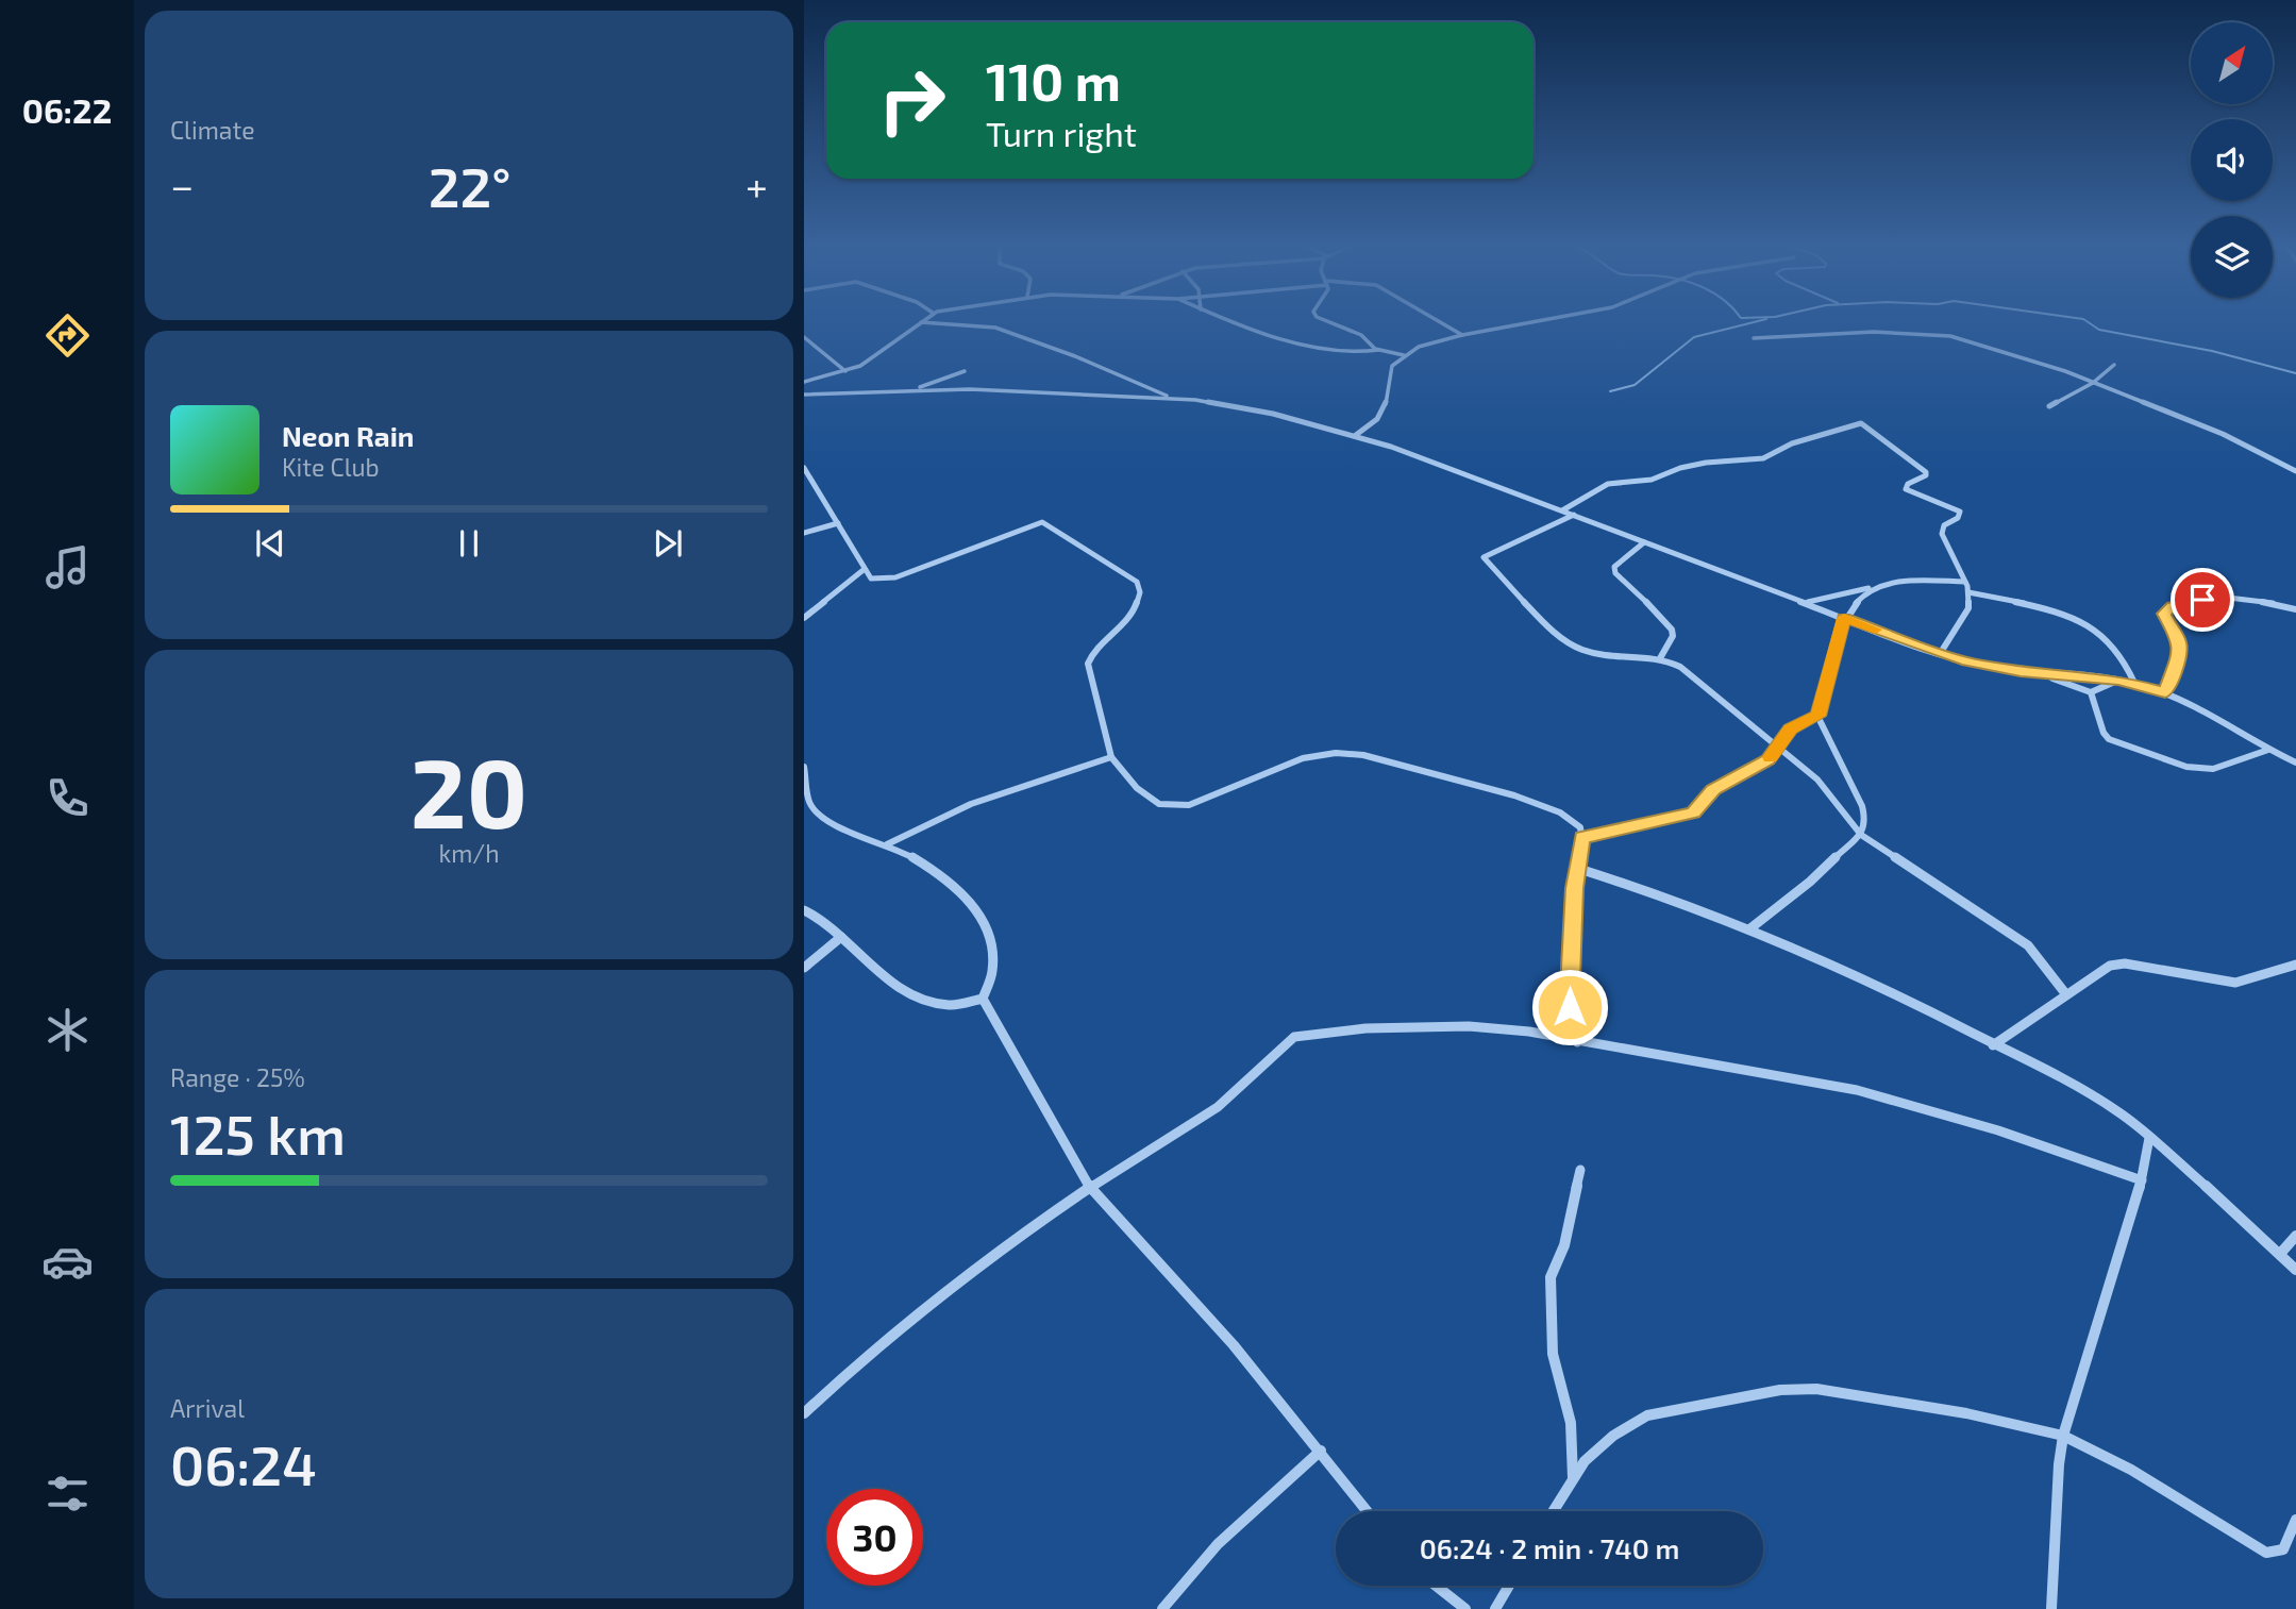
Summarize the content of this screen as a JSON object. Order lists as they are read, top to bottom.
{
  "north": "top right",
  "page": {
    "tabs": "06:22",
    "tile": [
      "Climate",
      ["20", "km/h"],
      ["Range · 25%", "125 km"],
      ["Arrival", "06:24"]
    ],
    "turn": ["110 m", "Turn right"],
    "heat": ["−", "22°", "+"],
    "song": ["Neon Rain", "Kite Club"],
    "limit": "30",
    "trip": "06:24 · 2 min · 740 m"
  }
}
